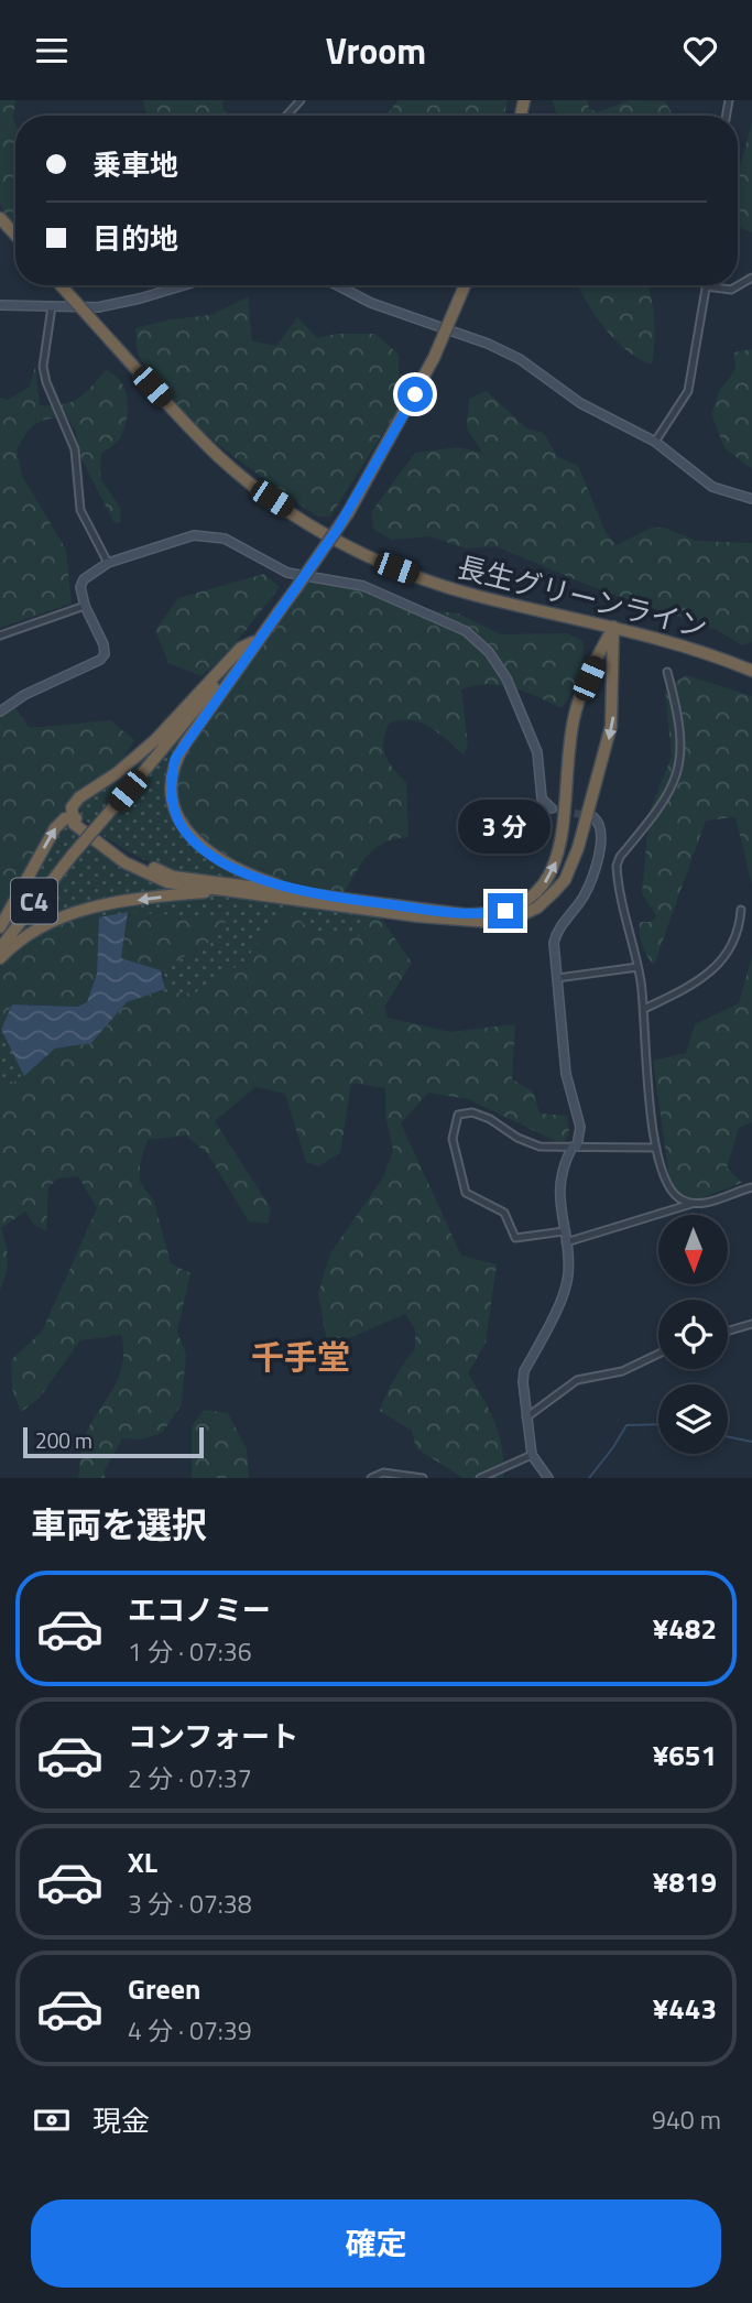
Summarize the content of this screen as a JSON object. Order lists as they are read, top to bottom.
{
  "streets": {
    "highway": ["長生グリーンライン", "C4"]
  },
  "districts": ["千手堂"],
  "scale_bar": "200 m",
  "north": "bottom",
  "page": {
    "header": "Vroom",
    "banner": ["乗車地", "目的地"],
    "bubble": "3 分",
    "scale": "200 m",
    "heading": "車両を選択",
    "list": [
      {
        "name": "エコノミー",
        "note": "1 分 · 07:36",
        "value": "¥482"
      },
      {
        "name": "コンフォート",
        "note": "2 分 · 07:37",
        "value": "¥651"
      },
      {
        "name": "XL",
        "note": "3 分 · 07:38",
        "value": "¥819"
      },
      {
        "name": "Green",
        "note": "4 分 · 07:39",
        "value": "¥443"
      }
    ],
    "pay": ["現金", "940 m"],
    "buttons": "確定"
  }
}
